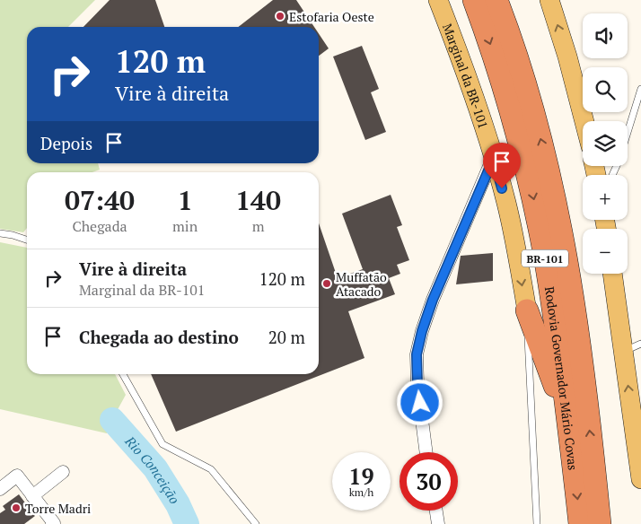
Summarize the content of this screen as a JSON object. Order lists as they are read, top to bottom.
{
  "streets": {
    "highway": ["BR-101", "Rodovia Governador Mário Covas"],
    "main road": ["Marginal da BR-101"]
  },
  "one_way": ["Marginal da BR-101"],
  "water": ["Rio Conceição"],
  "places": ["Estofaria Oeste", "Muffatão Atacado", "Torre Madri"],
  "page": {
    "map_buttons": ["+", "−"],
    "turn": ["120 m", "Vire à direita"],
    "then": "Depois",
    "eta": [
      "07:40",
      "Chegada",
      "1",
      "min",
      "140",
      "m"
    ],
    "list": [
      {
        "name": "Vire à direita",
        "note": "Marginal da BR-101",
        "value": "120 m"
      },
      {
        "name": "Chegada ao destino",
        "value": "20 m"
      }
    ],
    "speed": "19 km/h",
    "limit": "30"
  }
}
